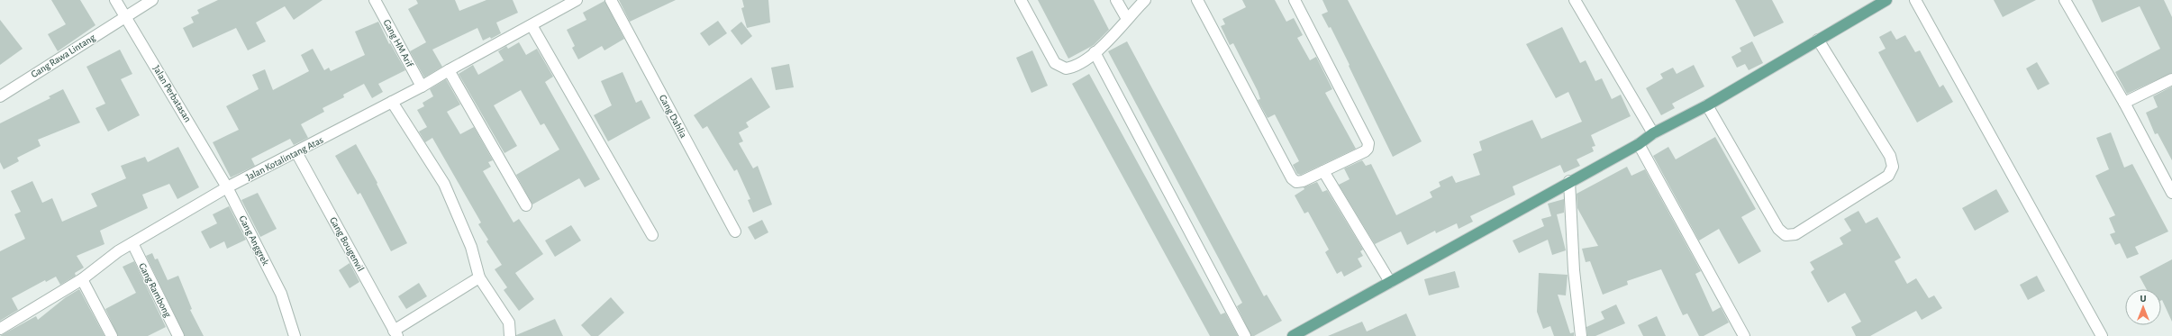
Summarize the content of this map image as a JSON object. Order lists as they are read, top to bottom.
{
  "streets": {
    "street": [
      "Gang HM Arif",
      "Gang Rawa Lintang",
      "Jalan Perbatasan",
      "Gang Dahlia",
      "Jalan Kotalintang Atas",
      "Gang Anggrek",
      "Gang Bougenvil",
      "Gang Rambong"
    ]
  },
  "crossings": [
    ["Gang HM Arif", "Jalan Kotalintang Atas"],
    ["Gang Rawa Lintang", "Jalan Perbatasan"],
    ["Jalan Perbatasan", "Jalan Kotalintang Atas"],
    ["Jalan Perbatasan", "Gang Anggrek"],
    ["Jalan Kotalintang Atas", "Gang Anggrek"],
    ["Jalan Kotalintang Atas", "Gang Bougenvil"],
    ["Jalan Kotalintang Atas", "Gang Rambong"]
  ],
  "north": "top"
}
